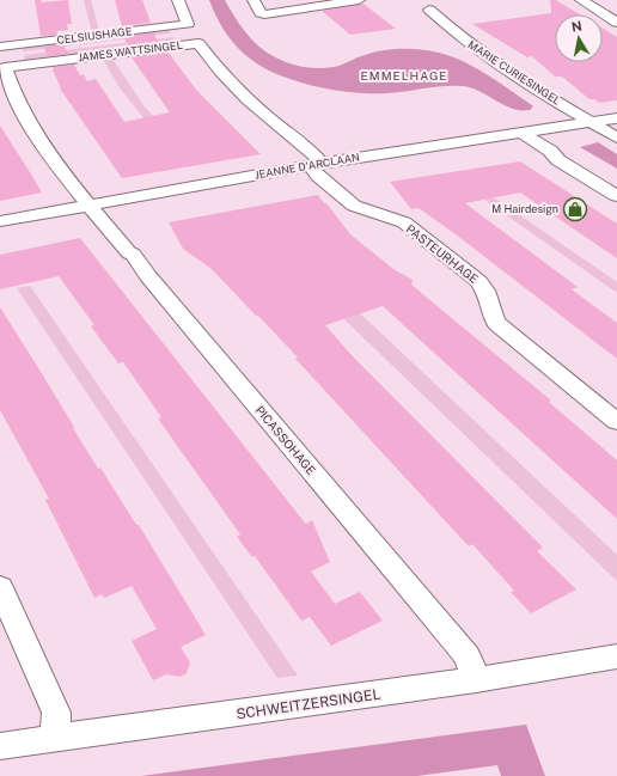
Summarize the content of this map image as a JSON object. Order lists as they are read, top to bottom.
{
  "streets": {
    "street": [
      "CELSIUSHAGE",
      "JAMES WATTSINGEL",
      "MARIE CURIESINGEL",
      "JEANNE D'ARCLAAN",
      "PASTEURHAGE",
      "PICASSOHAGE",
      "SCHWEITZERSINGEL"
    ]
  },
  "crossings": [
    ["JAMES WATTSINGEL", "JEANNE D'ARCLAAN"],
    ["JAMES WATTSINGEL", "PASTEURHAGE"],
    ["JAMES WATTSINGEL", "PICASSOHAGE"],
    ["MARIE CURIESINGEL", "JEANNE D'ARCLAAN"],
    ["JEANNE D'ARCLAAN", "PASTEURHAGE"],
    ["JEANNE D'ARCLAAN", "PICASSOHAGE"],
    ["PICASSOHAGE", "SCHWEITZERSINGEL"]
  ],
  "districts": ["EMMELHAGE"],
  "places": {
    "shop": ["M Hairdesign"]
  },
  "north": "top"
}
